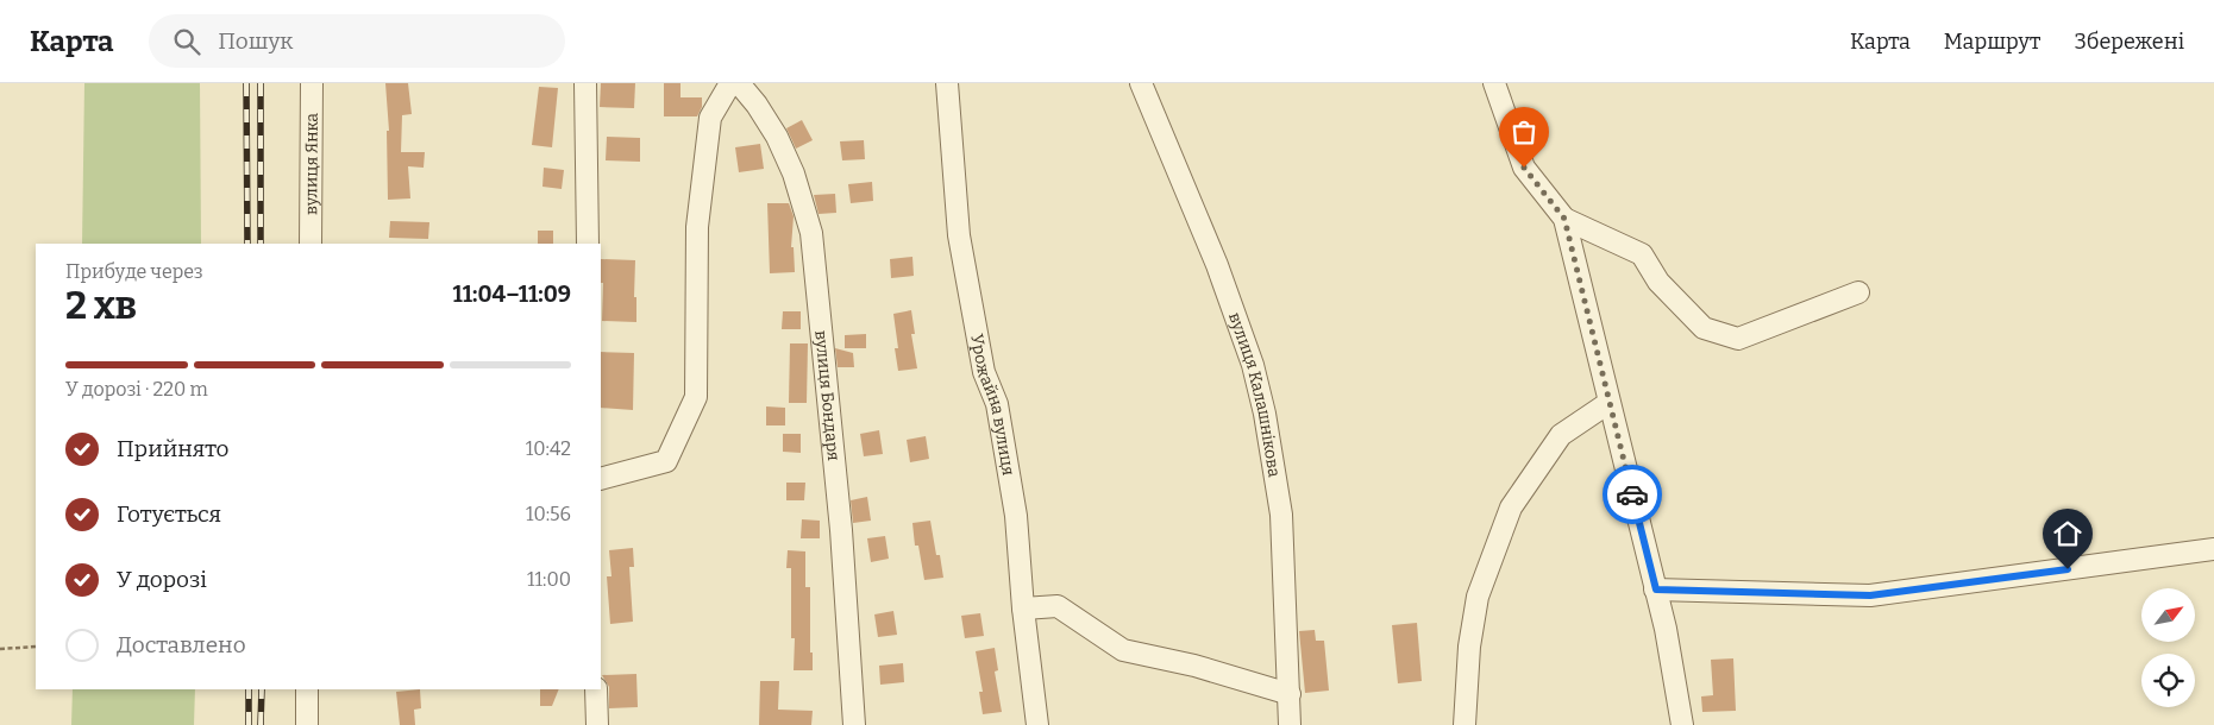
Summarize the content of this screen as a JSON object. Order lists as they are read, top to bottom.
{
  "streets": {
    "street": [
      "вулиця Янка",
      "вулиця Бондаря",
      "вулиця Калашнікова",
      "Урожайна вулиця"
    ]
  },
  "north": "top right",
  "page": {
    "header": "Карта",
    "search": "Пошук",
    "nav": ["Карта", "Маршрут", "Збережені"],
    "heading": ["2 хв", "Прибуде через", "11:04–11:09"],
    "bar": "У дорозі · 220 m",
    "list": [
      ["Прийнято", "10:42"],
      ["Готується", "10:56"],
      ["У дорозі", "11:00"],
      "Доставлено"
    ]
  }
}
